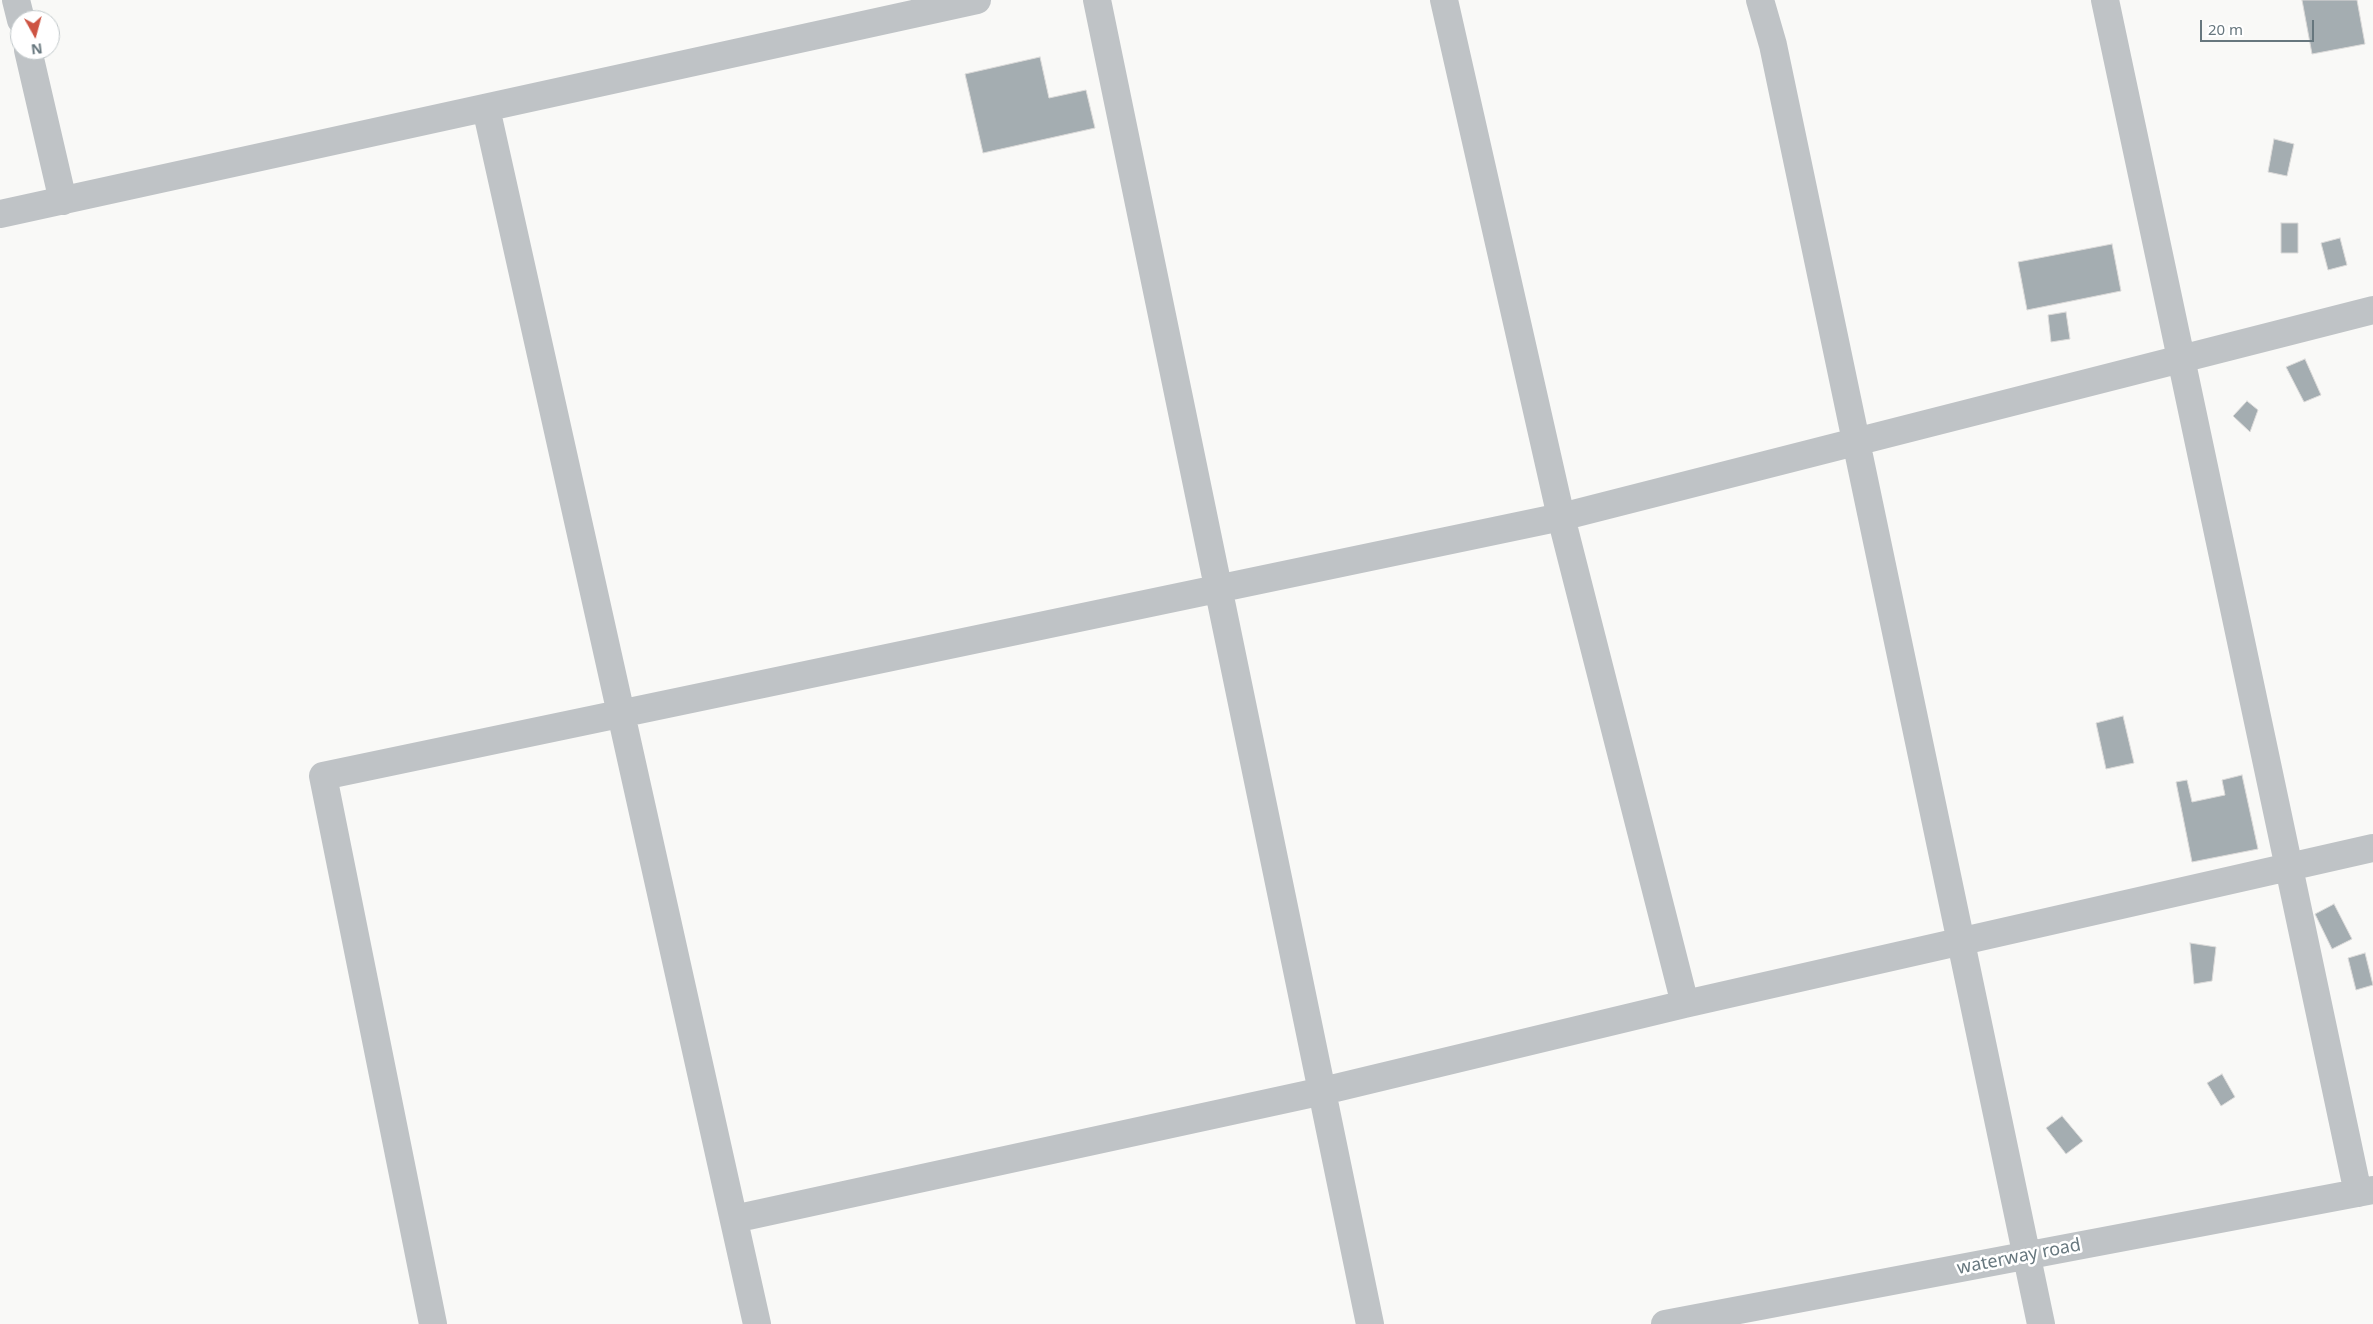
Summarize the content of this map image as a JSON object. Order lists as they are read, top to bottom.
{
  "streets": {
    "street": ["waterway road"]
  },
  "scale_bar": "20 m",
  "north": "bottom"
}
